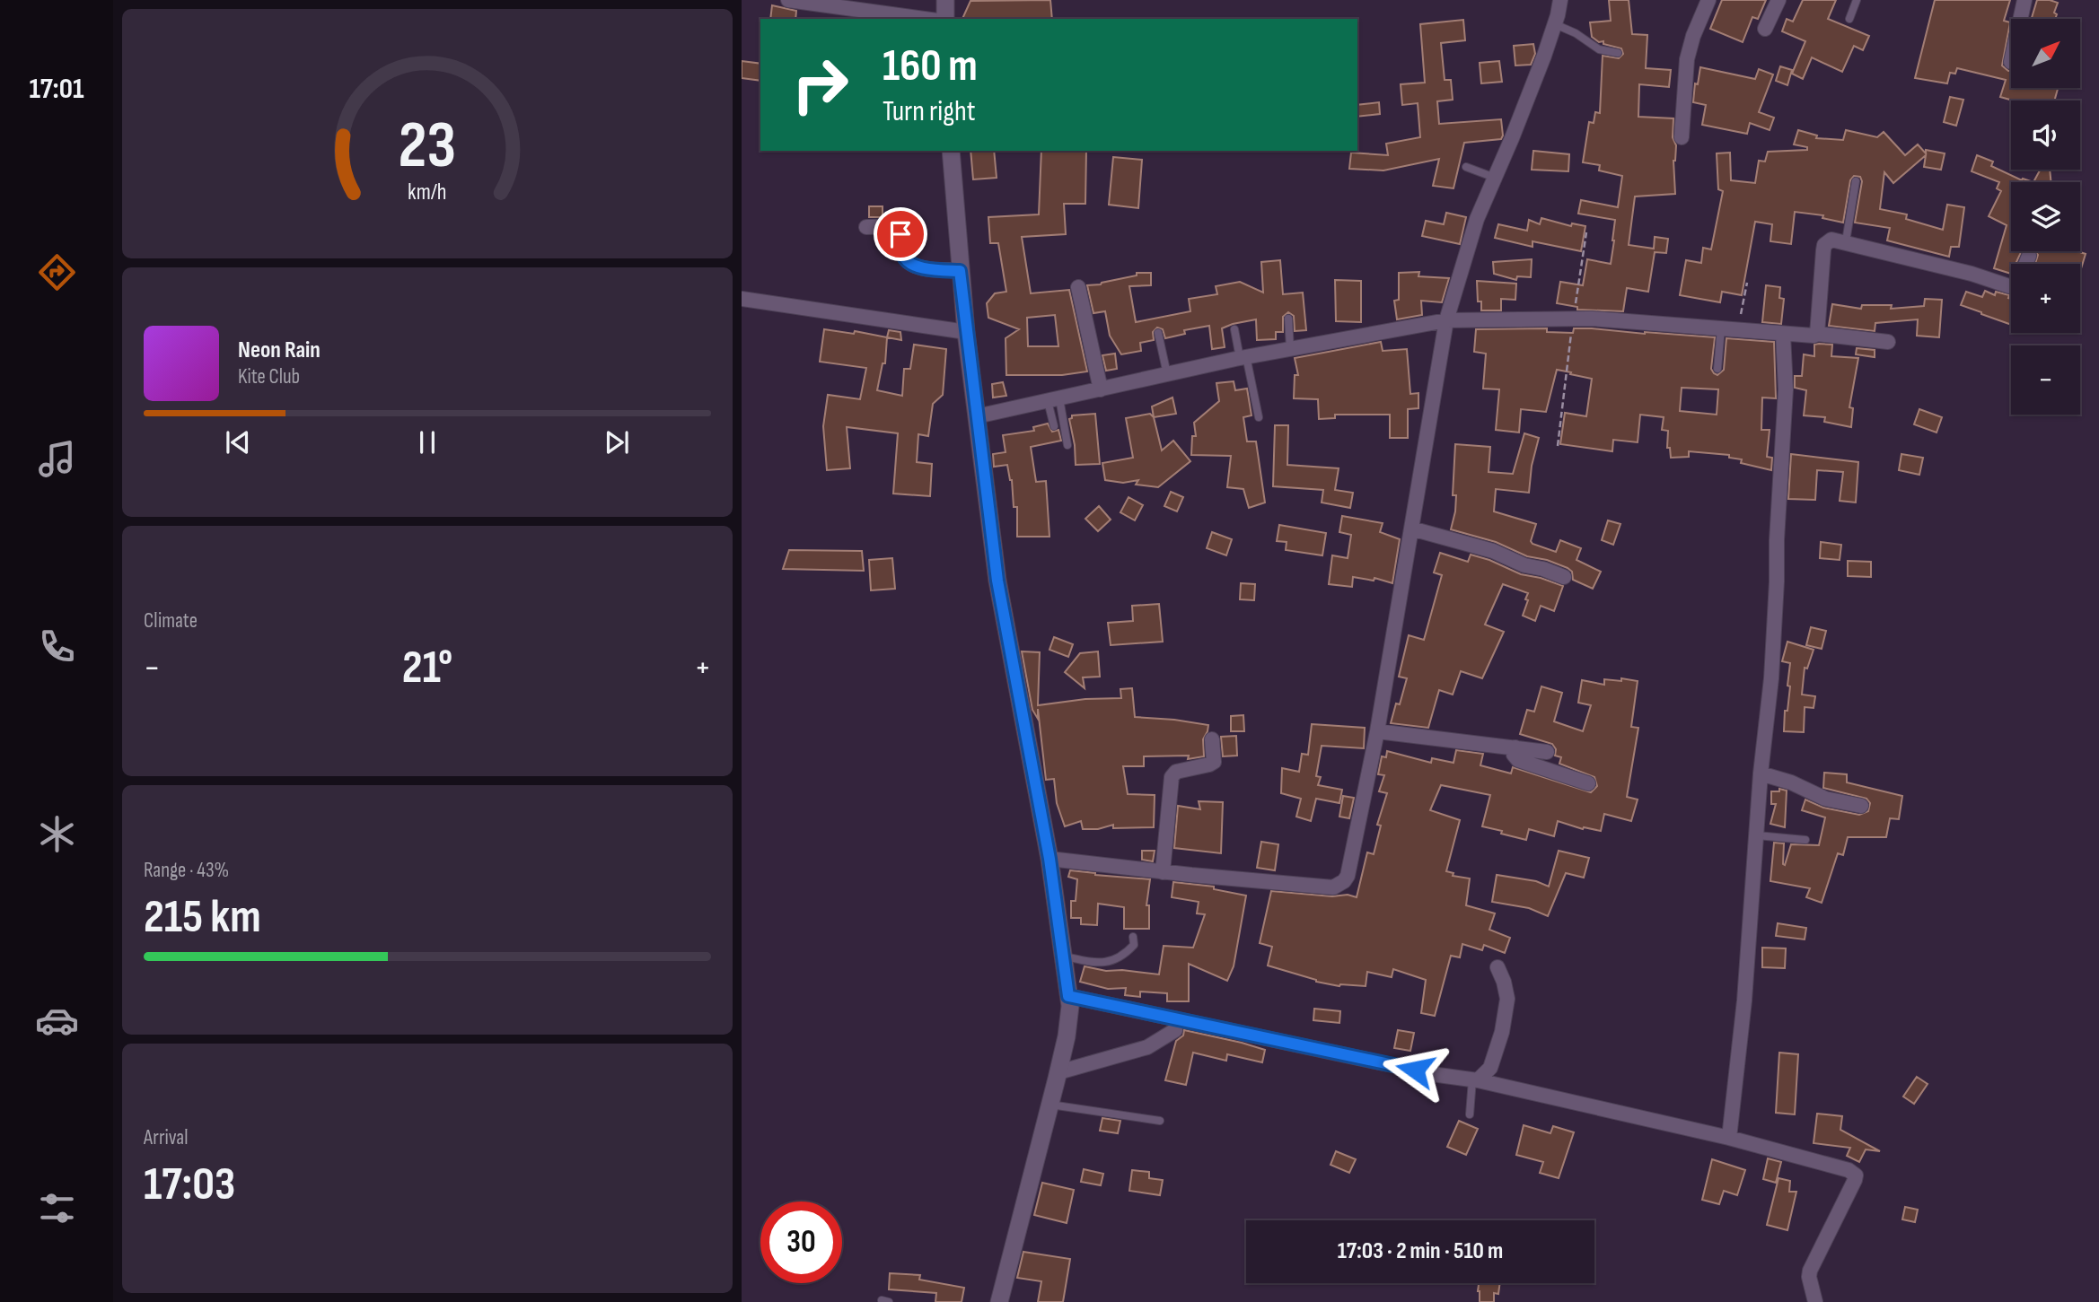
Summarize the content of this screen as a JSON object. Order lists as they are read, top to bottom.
{
  "north": "top right",
  "page": {
    "tabs": "17:01",
    "map_buttons": ["+", "−"],
    "turn": ["160 m", "Turn right"],
    "song": ["Neon Rain", "Kite Club"],
    "tile": [
      "Climate",
      ["Range · 43%", "215 km"],
      ["Arrival", "17:03"]
    ],
    "heat": ["−", "21°", "+"],
    "limit": "30",
    "trip": "17:03 · 2 min · 510 m",
    "gauge": ["23", "km/h"]
  }
}
